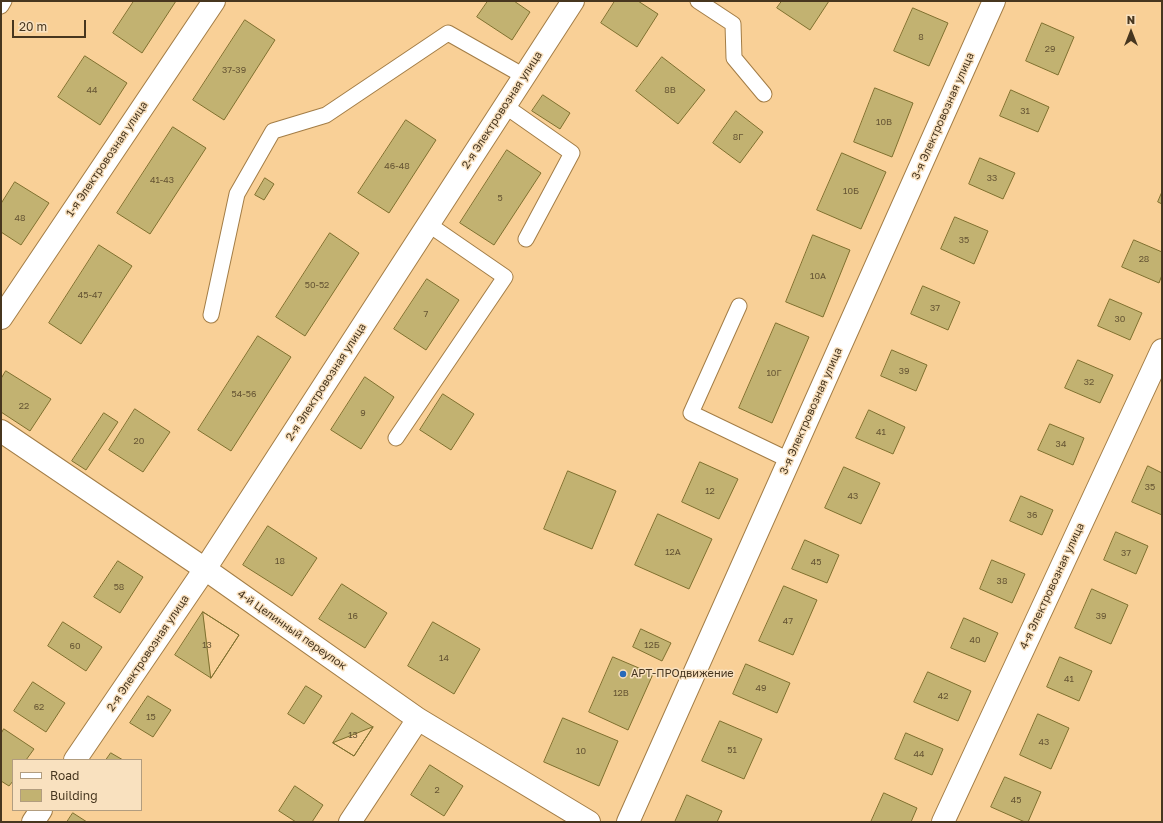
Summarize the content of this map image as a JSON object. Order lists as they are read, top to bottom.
{
  "streets": {
    "street": [
      "2-я Электровозная улица",
      "3-я Электровозная улица",
      "1-я Электровозная улица",
      "4-я Электровозная улица",
      "4-й Целинный переулок"
    ]
  },
  "crossings": [
    ["2-я Электровозная улица", "4-й Целинный переулок"]
  ],
  "places": ["АРТ-ПРОдвижение"],
  "house_numbers": [
    "8",
    "29",
    "37-39",
    "44",
    "8В",
    "31",
    "10В",
    "8Г",
    "46-48",
    "33",
    "41-43",
    "10Б",
    "5",
    "48",
    "35",
    "28",
    "10А",
    "50-52",
    "45-47",
    "37",
    "7",
    "30",
    "39",
    "10Г",
    "32",
    "54-56",
    "22",
    "9",
    "41",
    "20",
    "34",
    "35",
    "12",
    "43",
    "36",
    "12А",
    "37",
    "18",
    "45",
    "38",
    "58",
    "16",
    "39",
    "47",
    "40",
    "13",
    "12Б",
    "60",
    "14",
    "41",
    "49",
    "12В",
    "42",
    "62",
    "15",
    "13",
    "43",
    "51",
    "10",
    "44",
    "2",
    "45"
  ],
  "legend": ["Road", "Building"],
  "scale_bar": "20 m",
  "north": "top"
}
